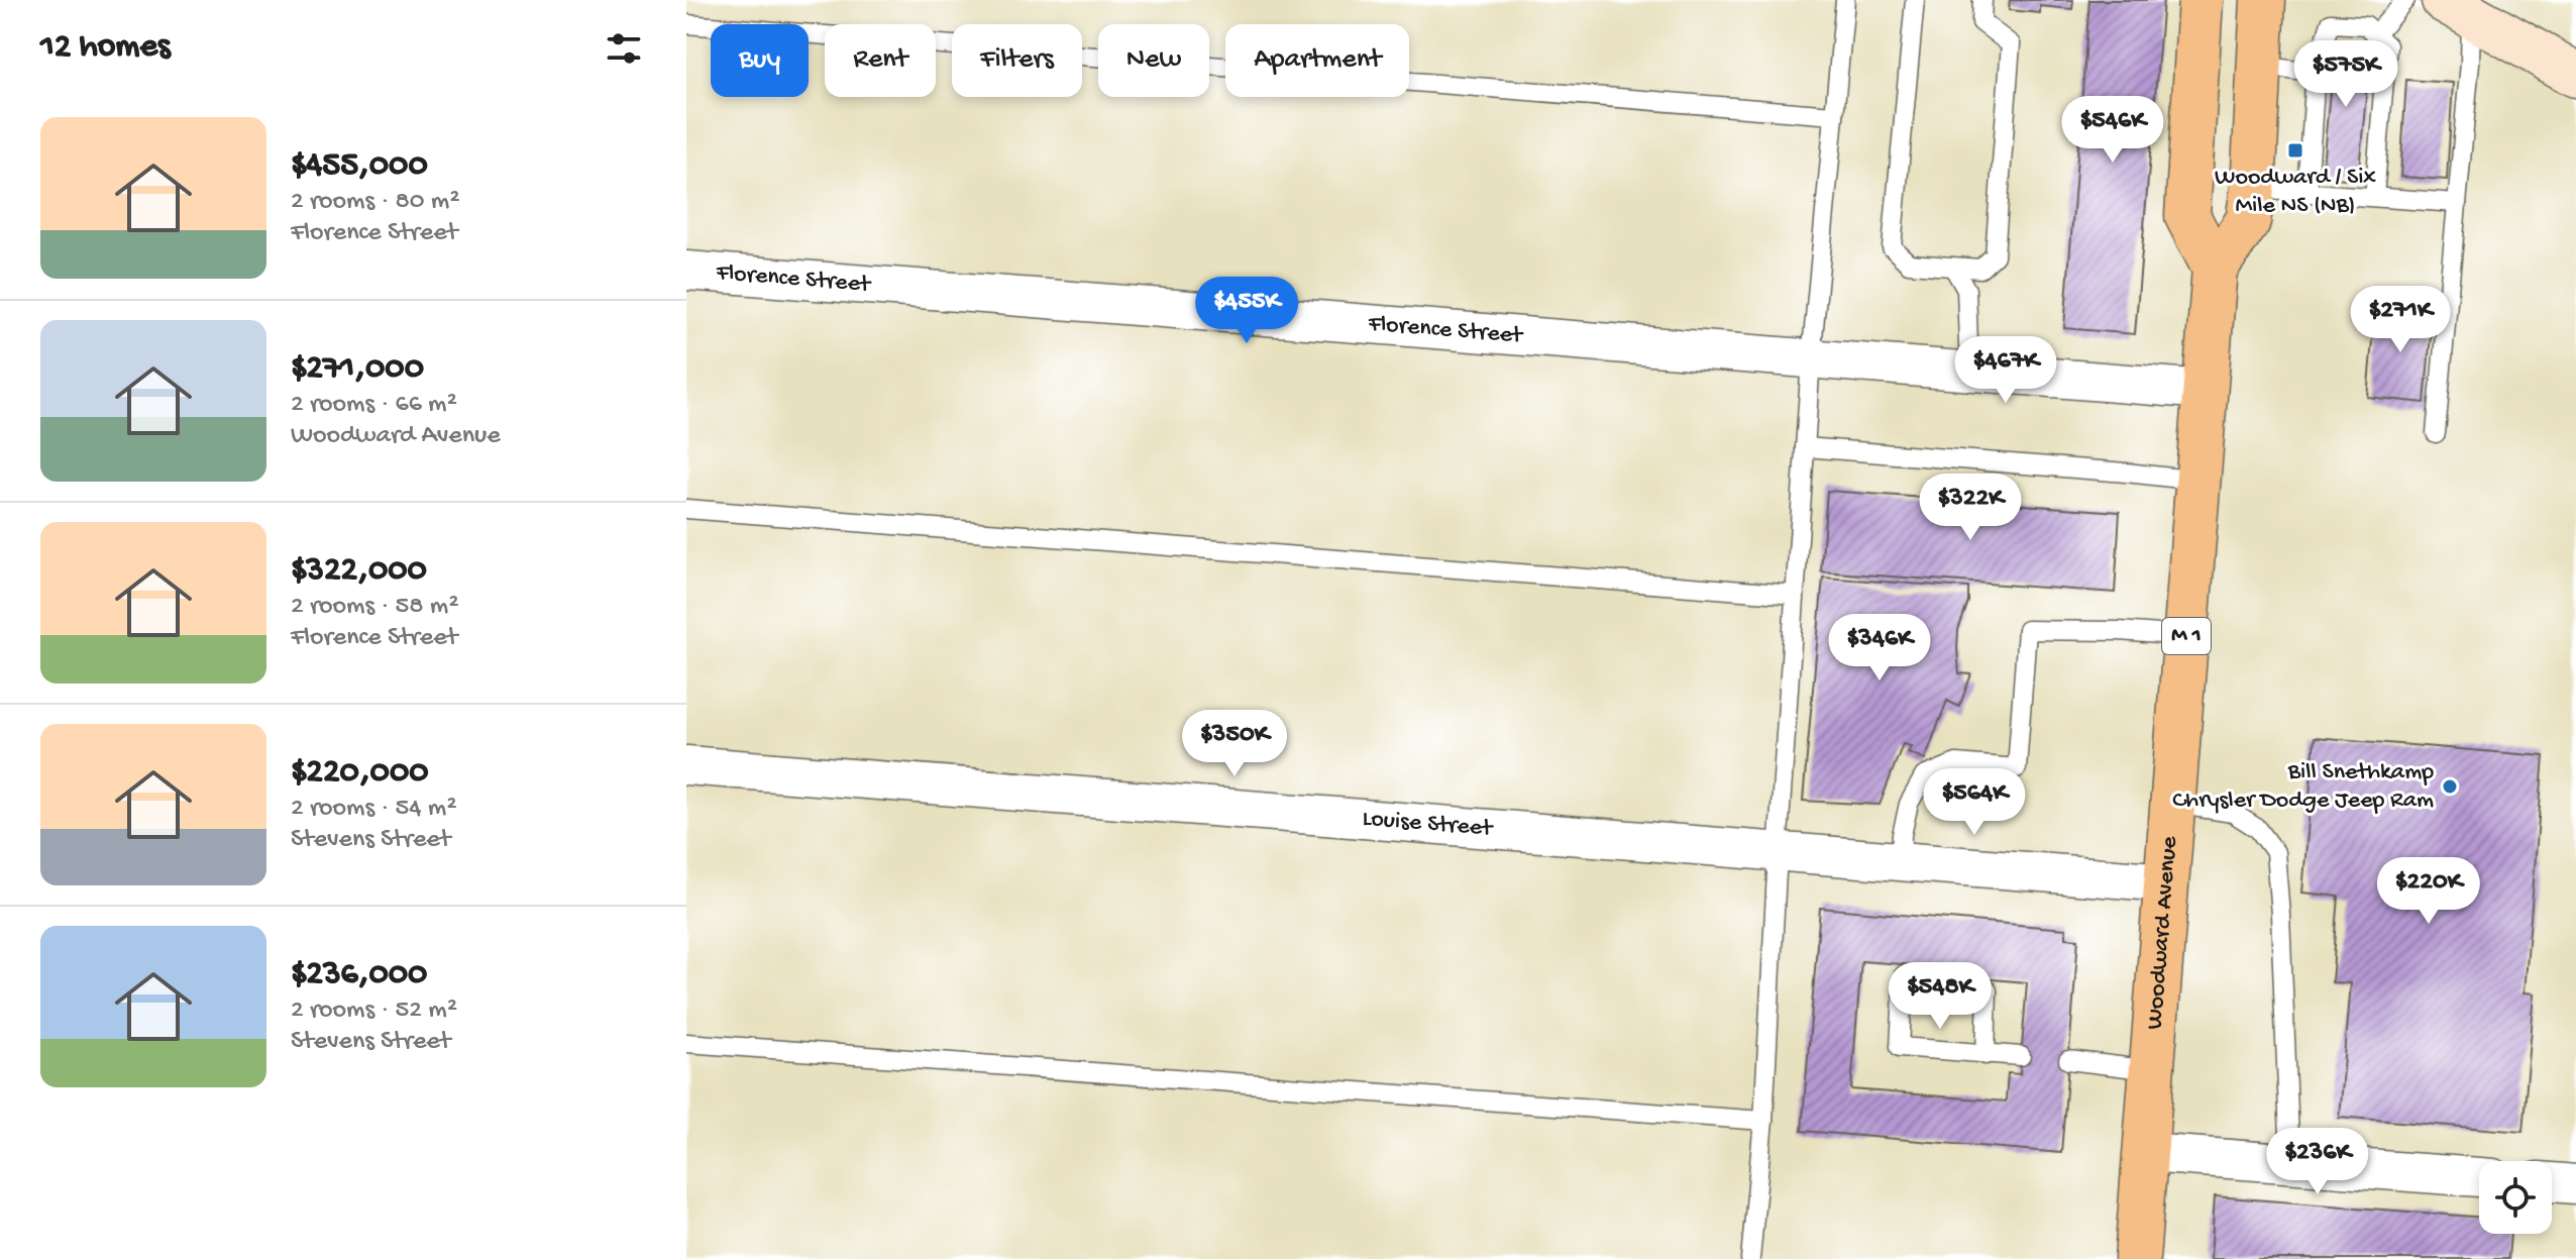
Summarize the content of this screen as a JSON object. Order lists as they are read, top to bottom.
{
  "streets": {
    "main road": ["M 1", "Woodward Avenue"],
    "street": ["Florence Street", "Louise Street"]
  },
  "crossings": [
    ["Florence Street", "Woodward Avenue"],
    ["Louise Street", "Woodward Avenue"]
  ],
  "places": {
    "transit": ["Woodward / Six Mile NS (NB)"],
    "other": ["Bill Snethkamp Chrysler Dodge Jeep Ram"]
  },
  "page": {
    "heading": "12 homes",
    "chip": [
      "Buy",
      "Rent",
      "Filters",
      "New",
      "Apartment"
    ],
    "price": [
      "$575K",
      "$546K",
      "$455K",
      "$271K",
      "$467K",
      "$322K",
      "$346K",
      "$350K",
      "$564K",
      "$220K",
      "$548K",
      "$236K"
    ],
    "list": [
      {
        "name": "$455,000",
        "note": "2 rooms · 80 m² · Florence Street"
      },
      {
        "name": "$271,000",
        "note": "2 rooms · 66 m² · Woodward Avenue"
      },
      {
        "name": "$322,000",
        "note": "2 rooms · 58 m² · Florence Street"
      },
      {
        "name": "$220,000",
        "note": "2 rooms · 54 m² · Stevens Street"
      },
      {
        "name": "$236,000",
        "note": "2 rooms · 52 m² · Stevens Street"
      }
    ]
  }
}
